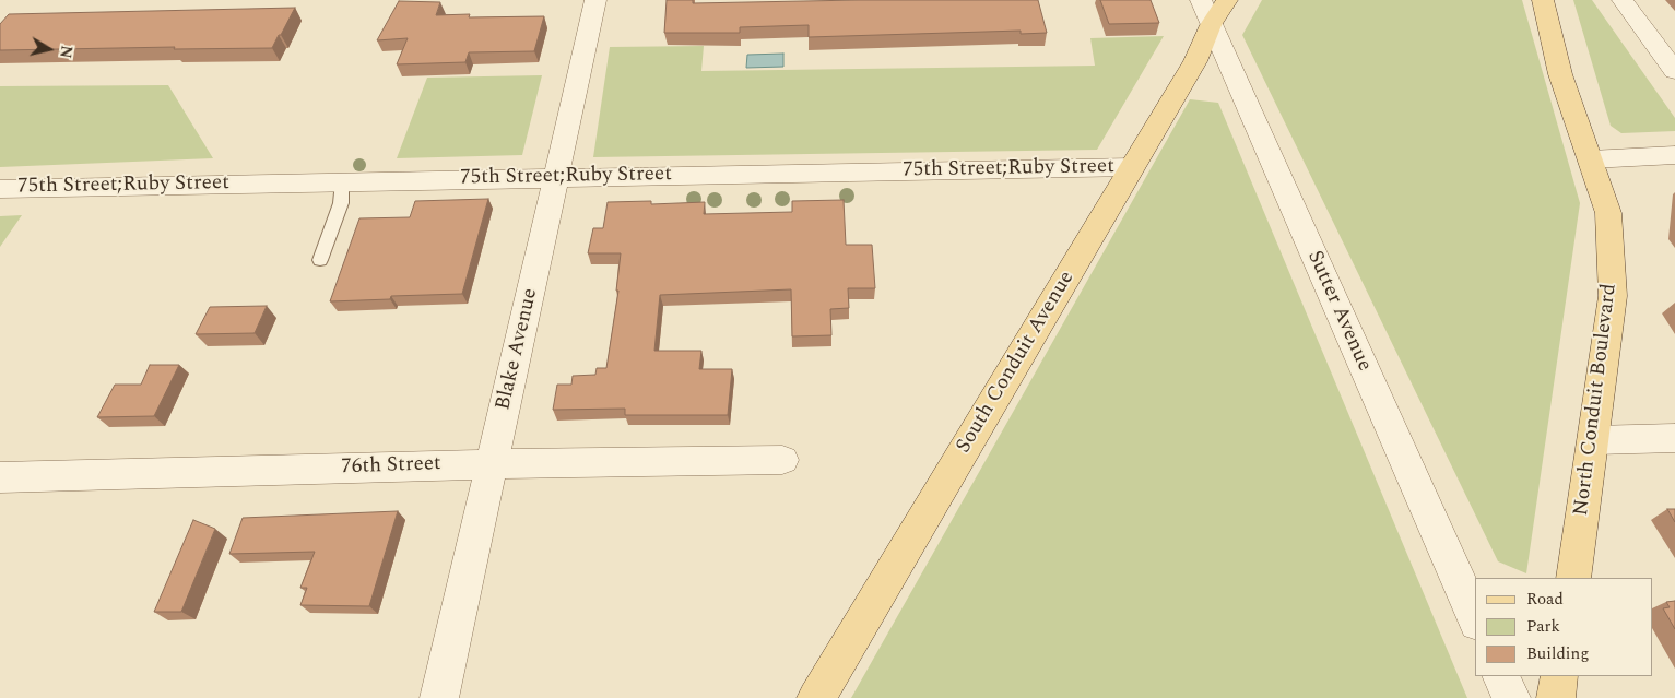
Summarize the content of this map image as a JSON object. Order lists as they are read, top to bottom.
{
  "streets": {
    "main road": ["South Conduit Avenue", "North Conduit Boulevard"],
    "street": [
      "75th Street;Ruby Street",
      "Sutter Avenue",
      "Blake Avenue",
      "76th Street"
    ]
  },
  "crossings": [
    ["75th Street;Ruby Street", "Blake Avenue"],
    ["75th Street;Ruby Street", "South Conduit Avenue"],
    ["Sutter Avenue", "South Conduit Avenue"],
    ["Blake Avenue", "76th Street"]
  ],
  "legend": ["Road", "Park", "Building"],
  "north": "right"
}
